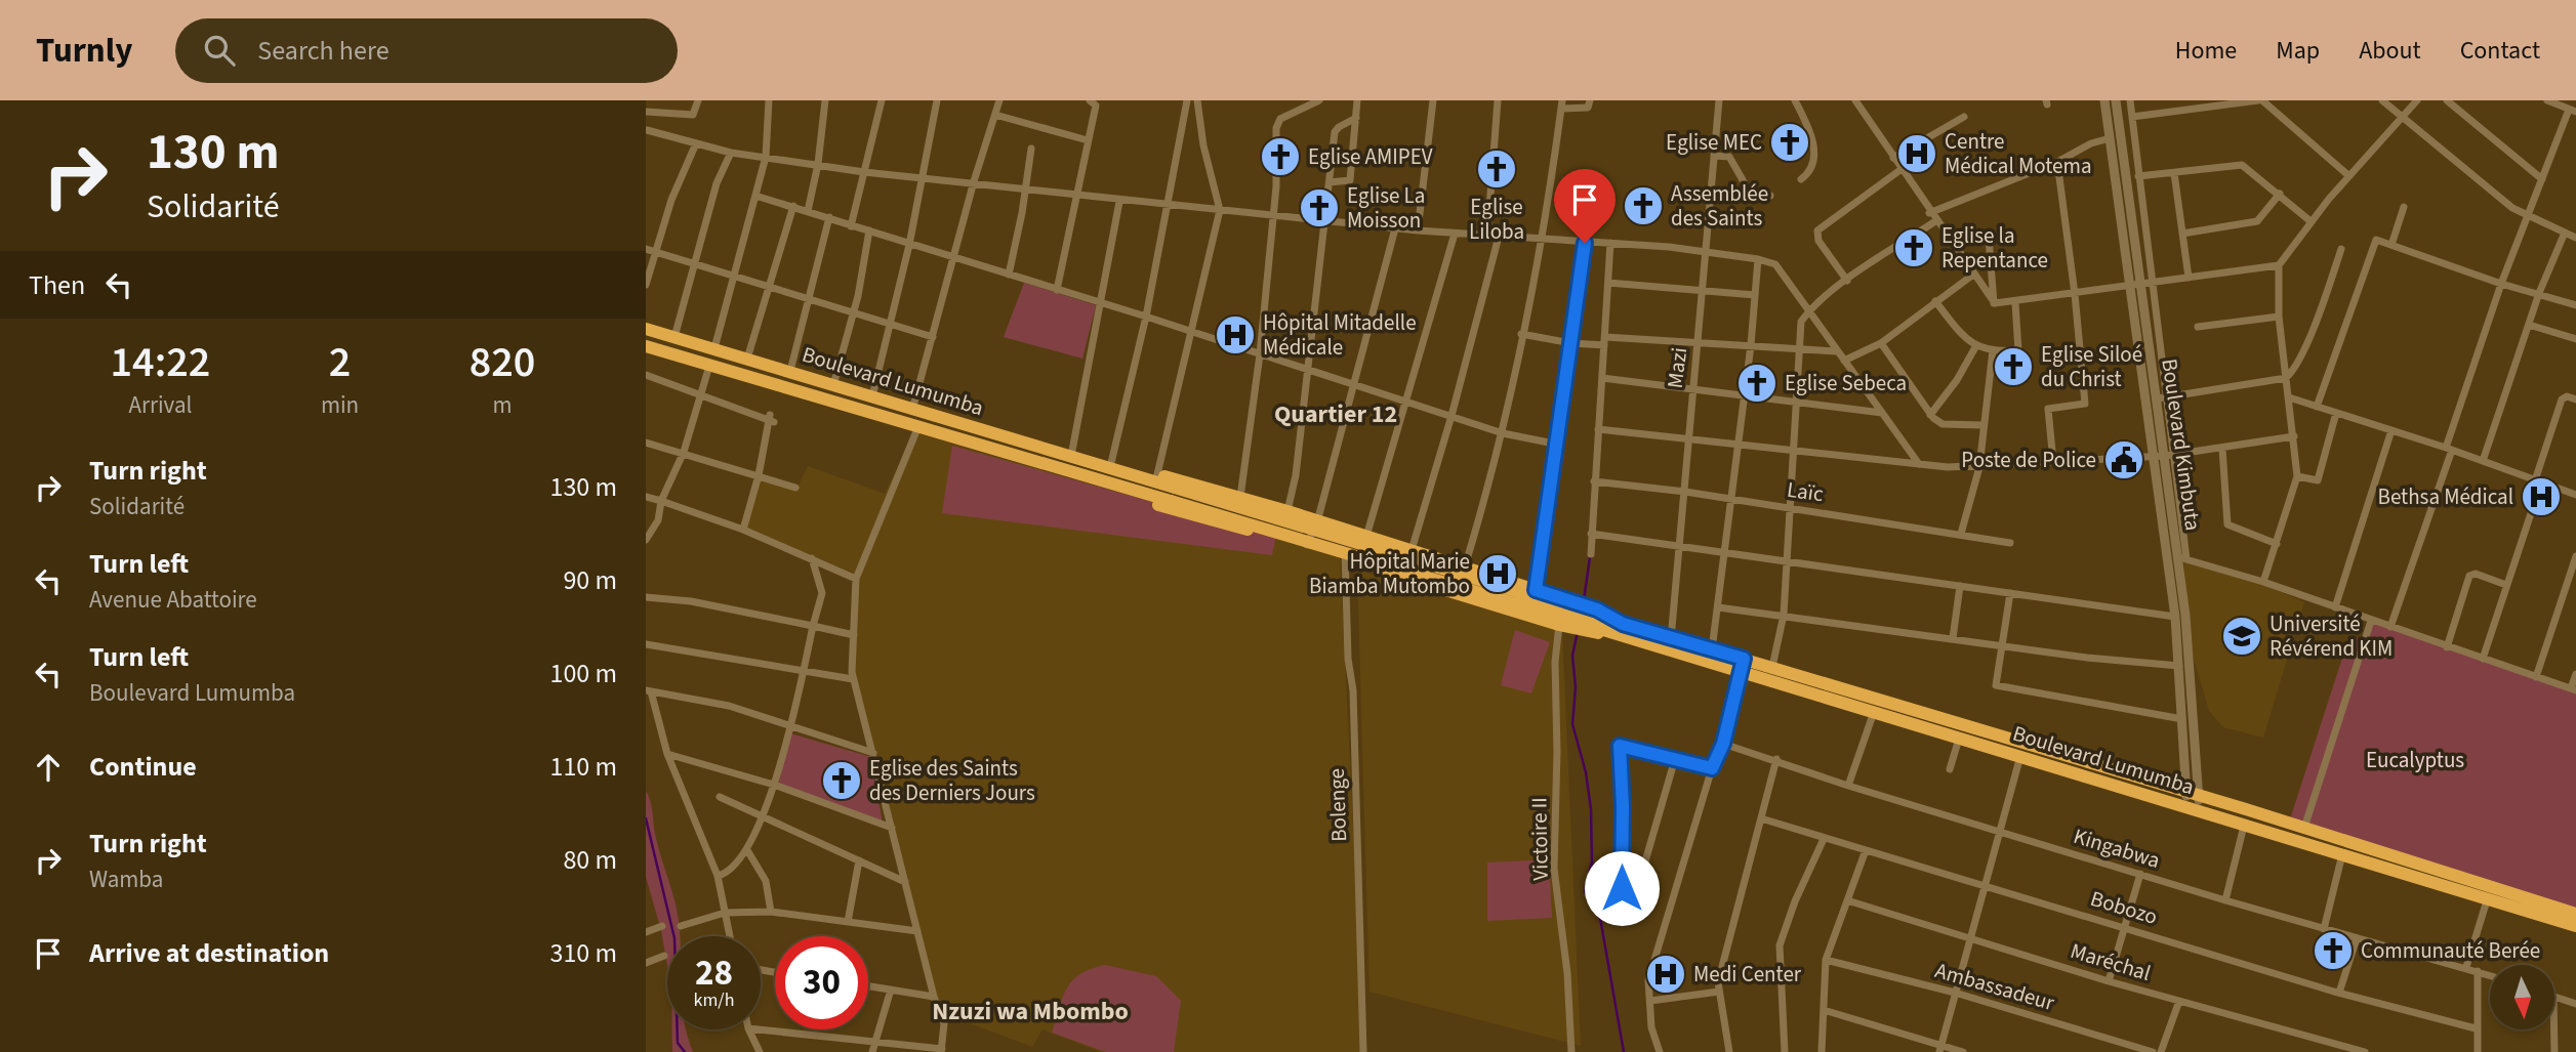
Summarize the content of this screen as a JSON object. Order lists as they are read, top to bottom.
{
  "streets": {
    "highway": ["Boulevard Lumumba"],
    "street": [
      "Mazi",
      "Boulevard Kimbuta",
      "Laïc",
      "Bolenge",
      "Victoire II",
      "Kingabwa",
      "Bobozo",
      "Maréchal",
      "Ambassadeur"
    ]
  },
  "crossings": [
    ["Mazi", "Boulevard Lumumba"],
    ["Mazi", "Laïc"],
    ["Boulevard Lumumba", "Boulevard Kimbuta"]
  ],
  "districts": ["Quartier 12", "Nzuzi wa Mbombo"],
  "parks": ["Eucalyptus"],
  "places": {
    "church": [
      "Eglise MEC",
      "Eglise AMIPEV",
      "Eglise Liloba",
      "Assemblée des Saints",
      "Eglise La Moisson",
      "Eglise la Repentance",
      "Eglise Siloé du Christ",
      "Eglise Sebeca",
      "Eglise des Saints des Derniers Jours",
      "Communauté Berée"
    ],
    "hospital": [
      "Centre Médical Motema",
      "Hôpital Mitadelle Médicale",
      "Bethsa Médical",
      "Hôpital Marie Biamba Mutombo",
      "Medi Center"
    ],
    "public building": ["Poste de Police"],
    "school or university": ["Université Révérend KIM"]
  },
  "north": "bottom",
  "page": {
    "header": "Turnly",
    "search": "Search here",
    "nav": [
      "Home",
      "Map",
      "About",
      "Contact"
    ],
    "turn": ["130 m", "Solidarité"],
    "then": "Then",
    "eta": [
      "14:22",
      "Arrival",
      "2",
      "min",
      "820",
      "m"
    ],
    "list": [
      {
        "name": "Turn right",
        "note": "Solidarité",
        "value": "130 m"
      },
      {
        "name": "Turn left",
        "note": "Avenue Abattoire",
        "value": "90 m"
      },
      {
        "name": "Turn left",
        "note": "Boulevard Lumumba",
        "value": "100 m"
      },
      {
        "name": "Continue",
        "value": "110 m"
      },
      {
        "name": "Turn right",
        "note": "Wamba",
        "value": "80 m"
      },
      {
        "name": "Arrive at destination",
        "value": "310 m"
      }
    ],
    "speed": "28 km/h",
    "limit": "30"
  }
}
